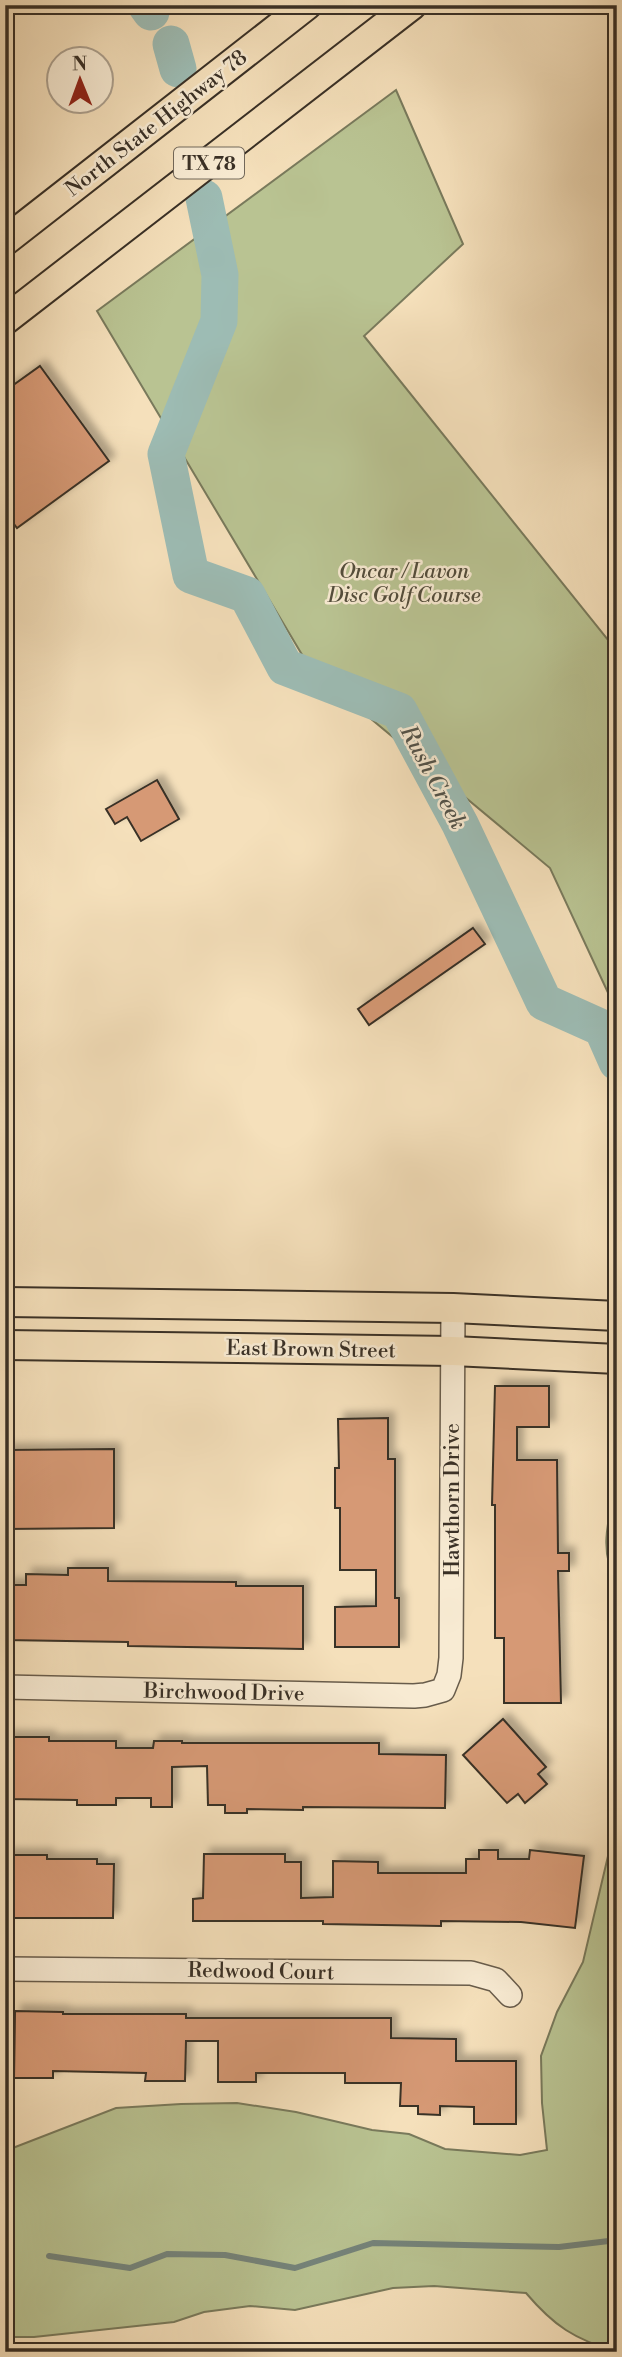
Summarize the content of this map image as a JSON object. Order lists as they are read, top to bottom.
{
  "streets": {
    "main road": ["North State Highway 78", "TX 78", "East Brown Street"],
    "street": ["Hawthorn Drive", "Birchwood Drive", "Redwood Court"]
  },
  "crossings": [
    ["East Brown Street", "Hawthorn Drive"],
    ["Hawthorn Drive", "Birchwood Drive"]
  ],
  "water": ["Rush Creek"],
  "parks": ["Oncar / Lavon Disc Golf Course"],
  "north": "top"
}
